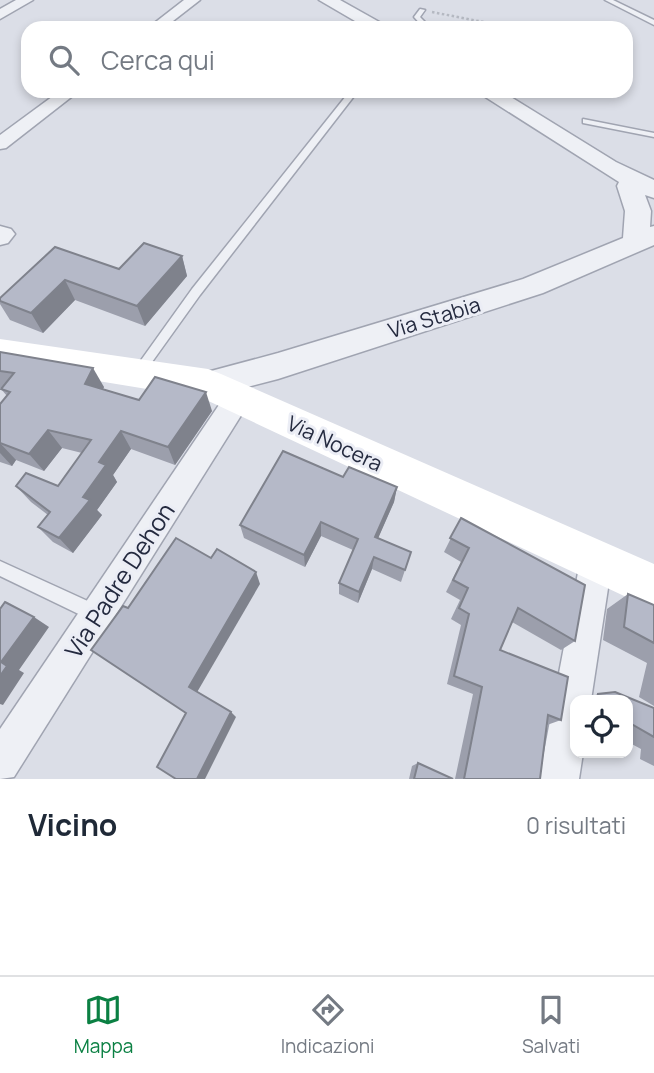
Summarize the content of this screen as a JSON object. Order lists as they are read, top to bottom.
{
  "streets": {
    "main road": ["Via Nocera"],
    "street": ["Via Stabia", "Via Padre Dehon"]
  },
  "crossings": [
    ["Via Stabia", "Via Nocera"],
    ["Via Stabia", "Via Padre Dehon"],
    ["Via Nocera", "Via Padre Dehon"]
  ],
  "page": {
    "search": "Cerca qui",
    "heading": ["Vicino", "0 risultati"],
    "nav": ["Mappa", "Indicazioni", "Salvati"]
  }
}
